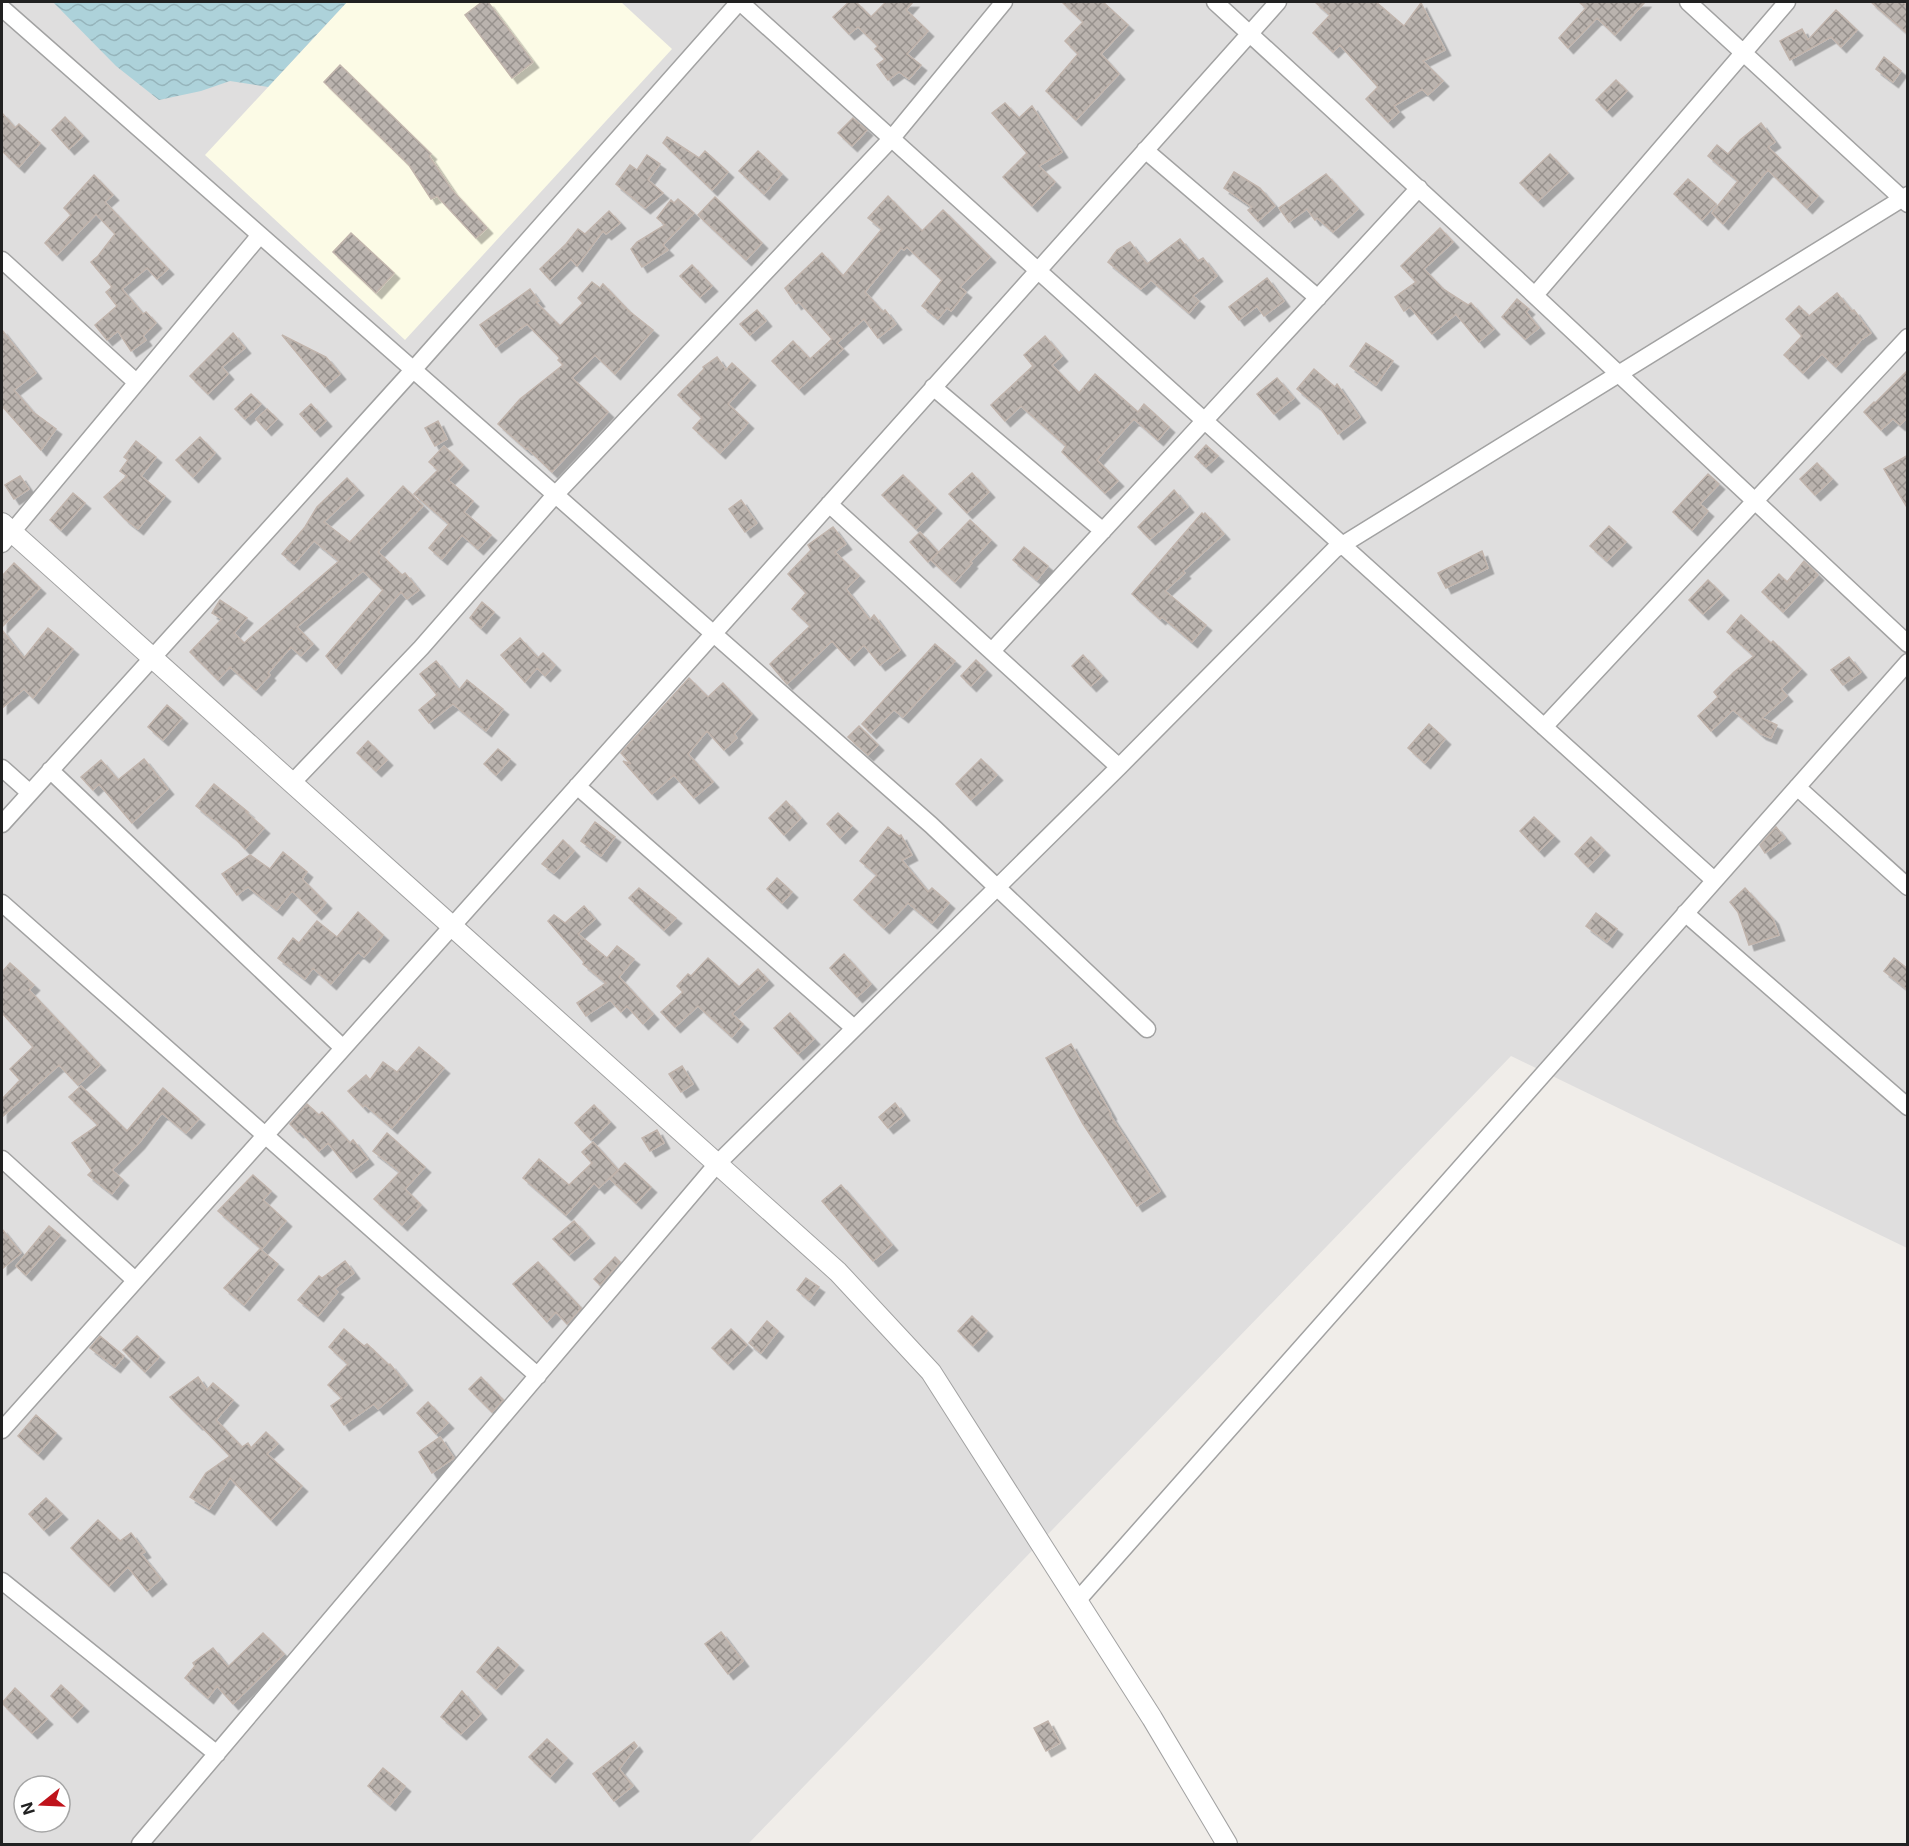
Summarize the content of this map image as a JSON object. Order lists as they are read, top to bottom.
{
  "north": "left"
}
